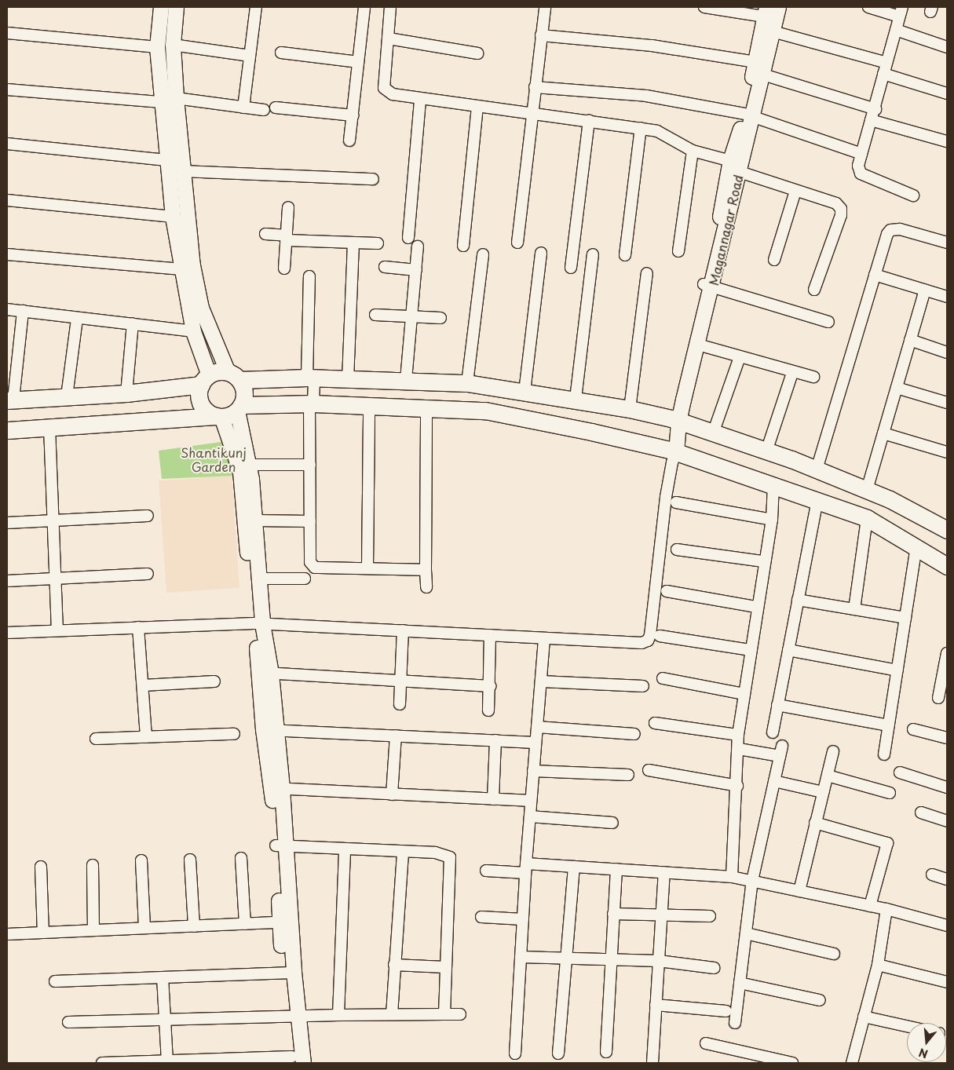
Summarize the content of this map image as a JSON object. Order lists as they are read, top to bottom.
{
  "streets": {
    "street": ["Magannagar Road"]
  },
  "parks": ["Shantikunj Garden"],
  "north": "bottom"
}
